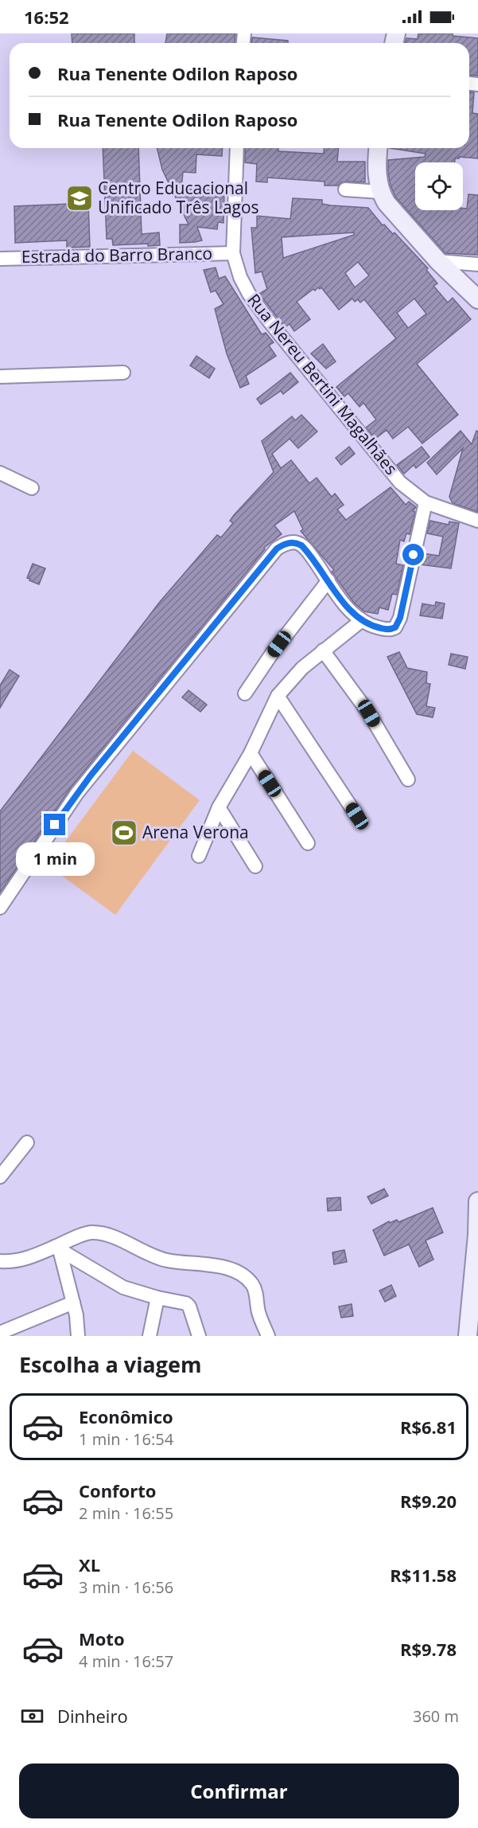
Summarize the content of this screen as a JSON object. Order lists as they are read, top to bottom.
{
  "streets": {
    "street": ["Estrada do Barro Branco", "Rua Nereu Bertini Magalhães"]
  },
  "crossings": [
    ["Estrada do Barro Branco", "Rua Nereu Bertini Magalhães"]
  ],
  "places": {
    "school or university": ["Centro Educacional Unificado Três Lagos"],
    "sports": ["Arena Verona"]
  },
  "page": {
    "status": "16:52",
    "banner": ["Rua Tenente Odilon Raposo", "Rua Tenente Odilon Raposo"],
    "bubble": "1 min",
    "heading": "Escolha a viagem",
    "list": [
      {
        "name": "Econômico",
        "note": "1 min · 16:54",
        "value": "R$6.81"
      },
      {
        "name": "Conforto",
        "note": "2 min · 16:55",
        "value": "R$9.20"
      },
      {
        "name": "XL",
        "note": "3 min · 16:56",
        "value": "R$11.58"
      },
      {
        "name": "Moto",
        "note": "4 min · 16:57",
        "value": "R$9.78"
      }
    ],
    "pay": ["Dinheiro", "360 m"],
    "buttons": "Confirmar"
  }
}
